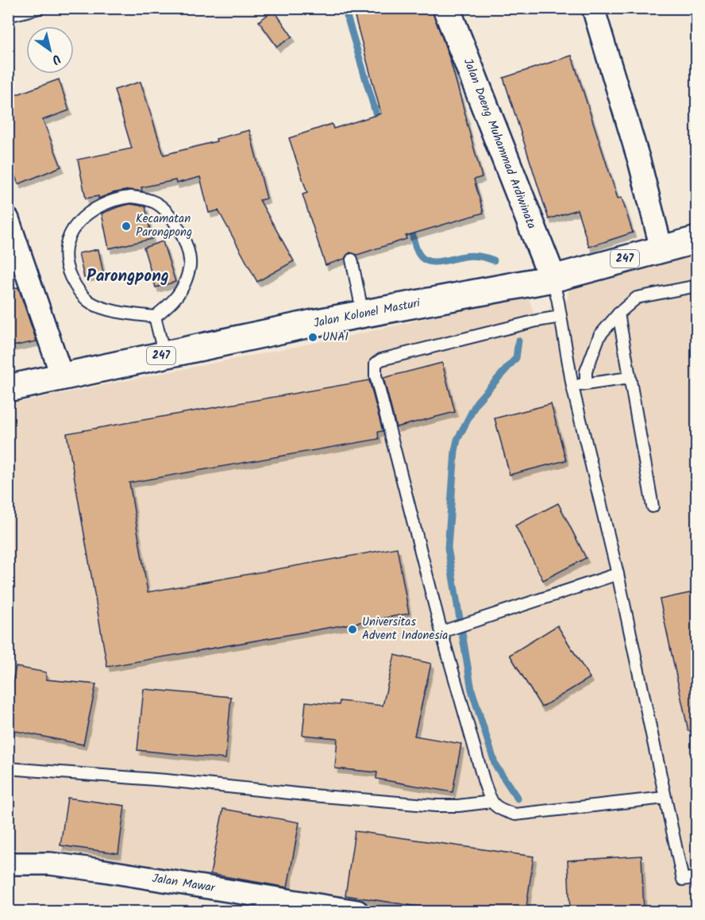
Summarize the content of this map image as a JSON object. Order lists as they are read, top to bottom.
{
  "streets": {
    "main road": ["Jalan Daeng Muhammad Ardiwinata", "247", "Jalan Kolonel Masturi"],
    "street": ["Jalan Mawar"]
  },
  "crossings": [
    ["Jalan Daeng Muhammad Ardiwinata", "Jalan Kolonel Masturi"]
  ],
  "districts": ["Parongpong"],
  "places": ["Kecamatan Parongpong", "UNAI", "Universitas Advent Indonesia"],
  "north": "bottom right"
}
